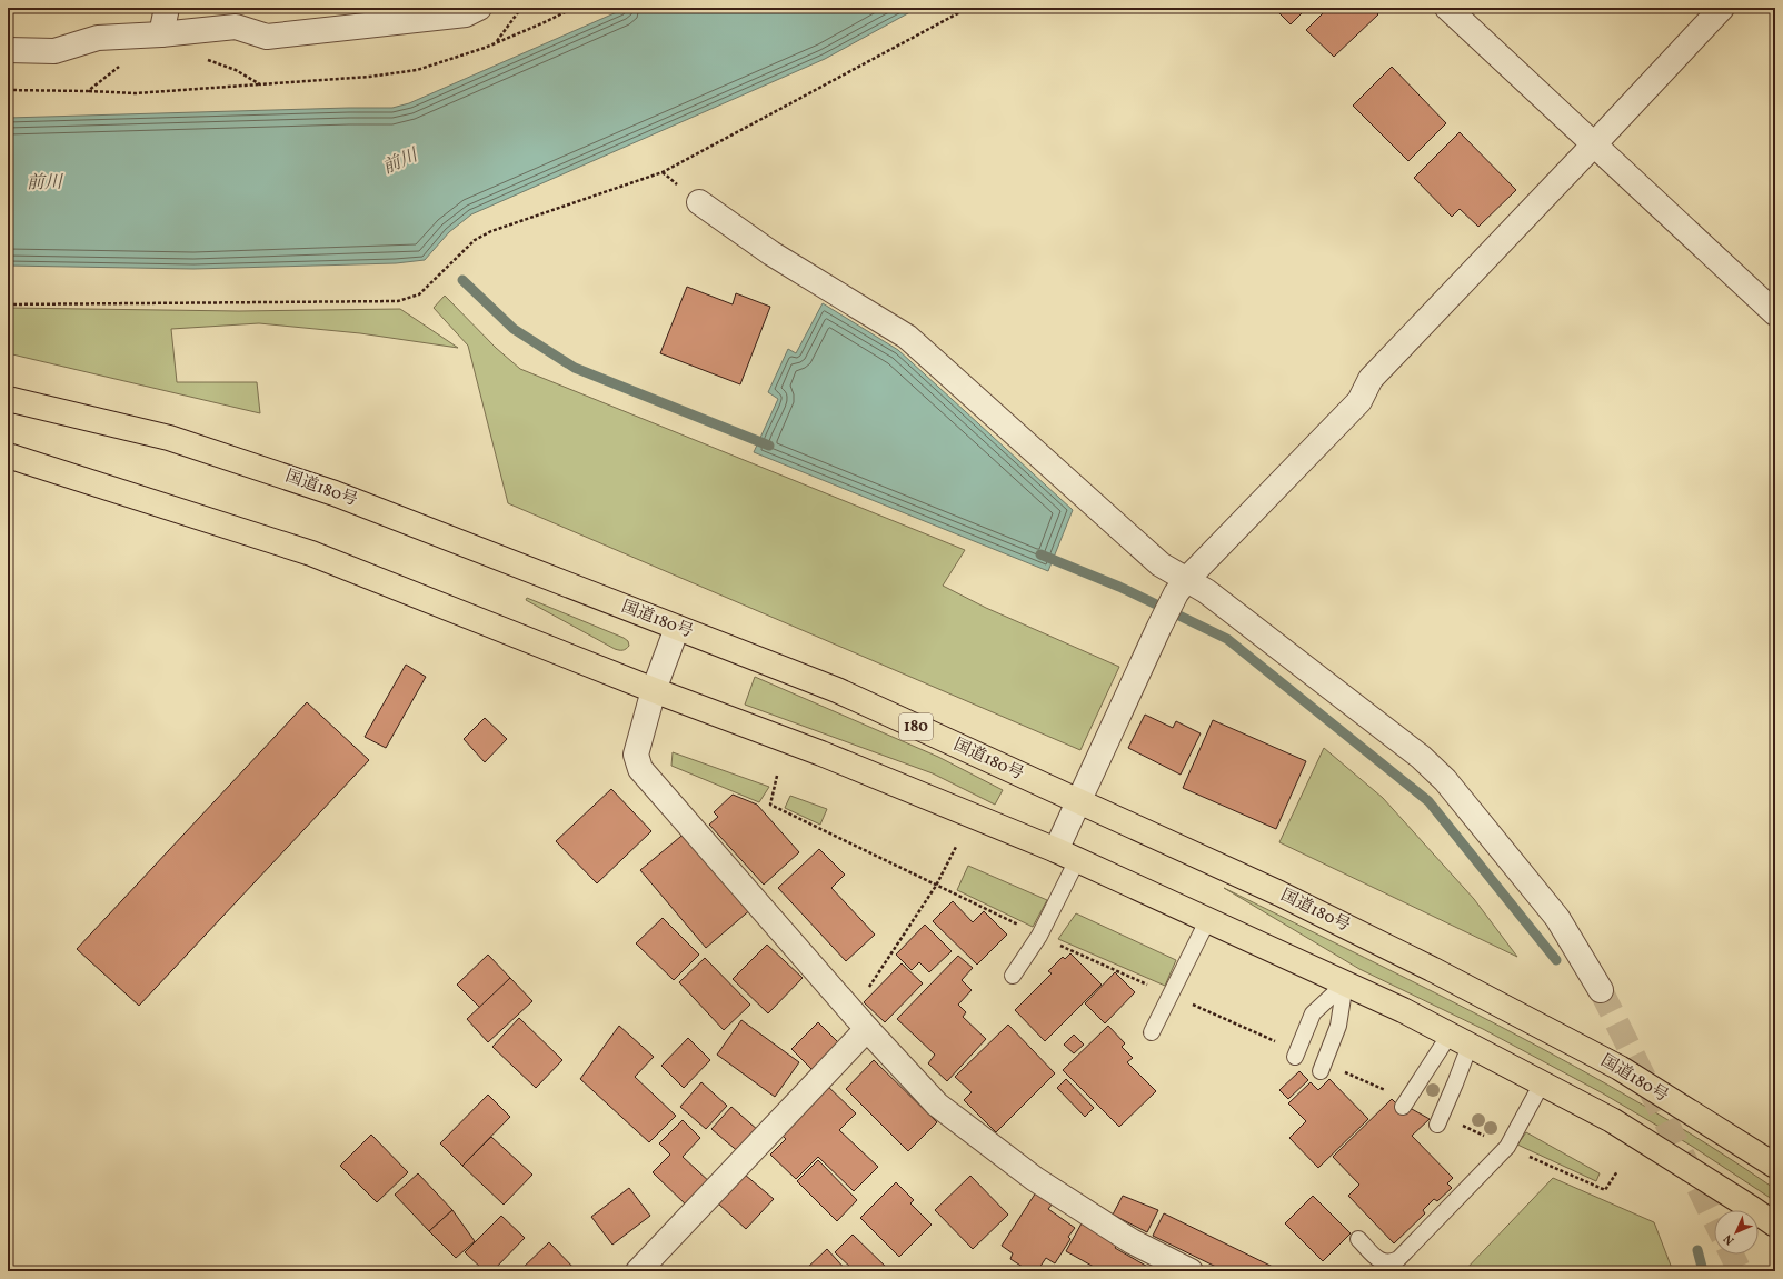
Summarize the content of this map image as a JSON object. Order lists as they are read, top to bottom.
{
  "streets": {
    "highway": ["国道180号", "180"]
  },
  "water": ["前川"],
  "north": "bottom left"
}
